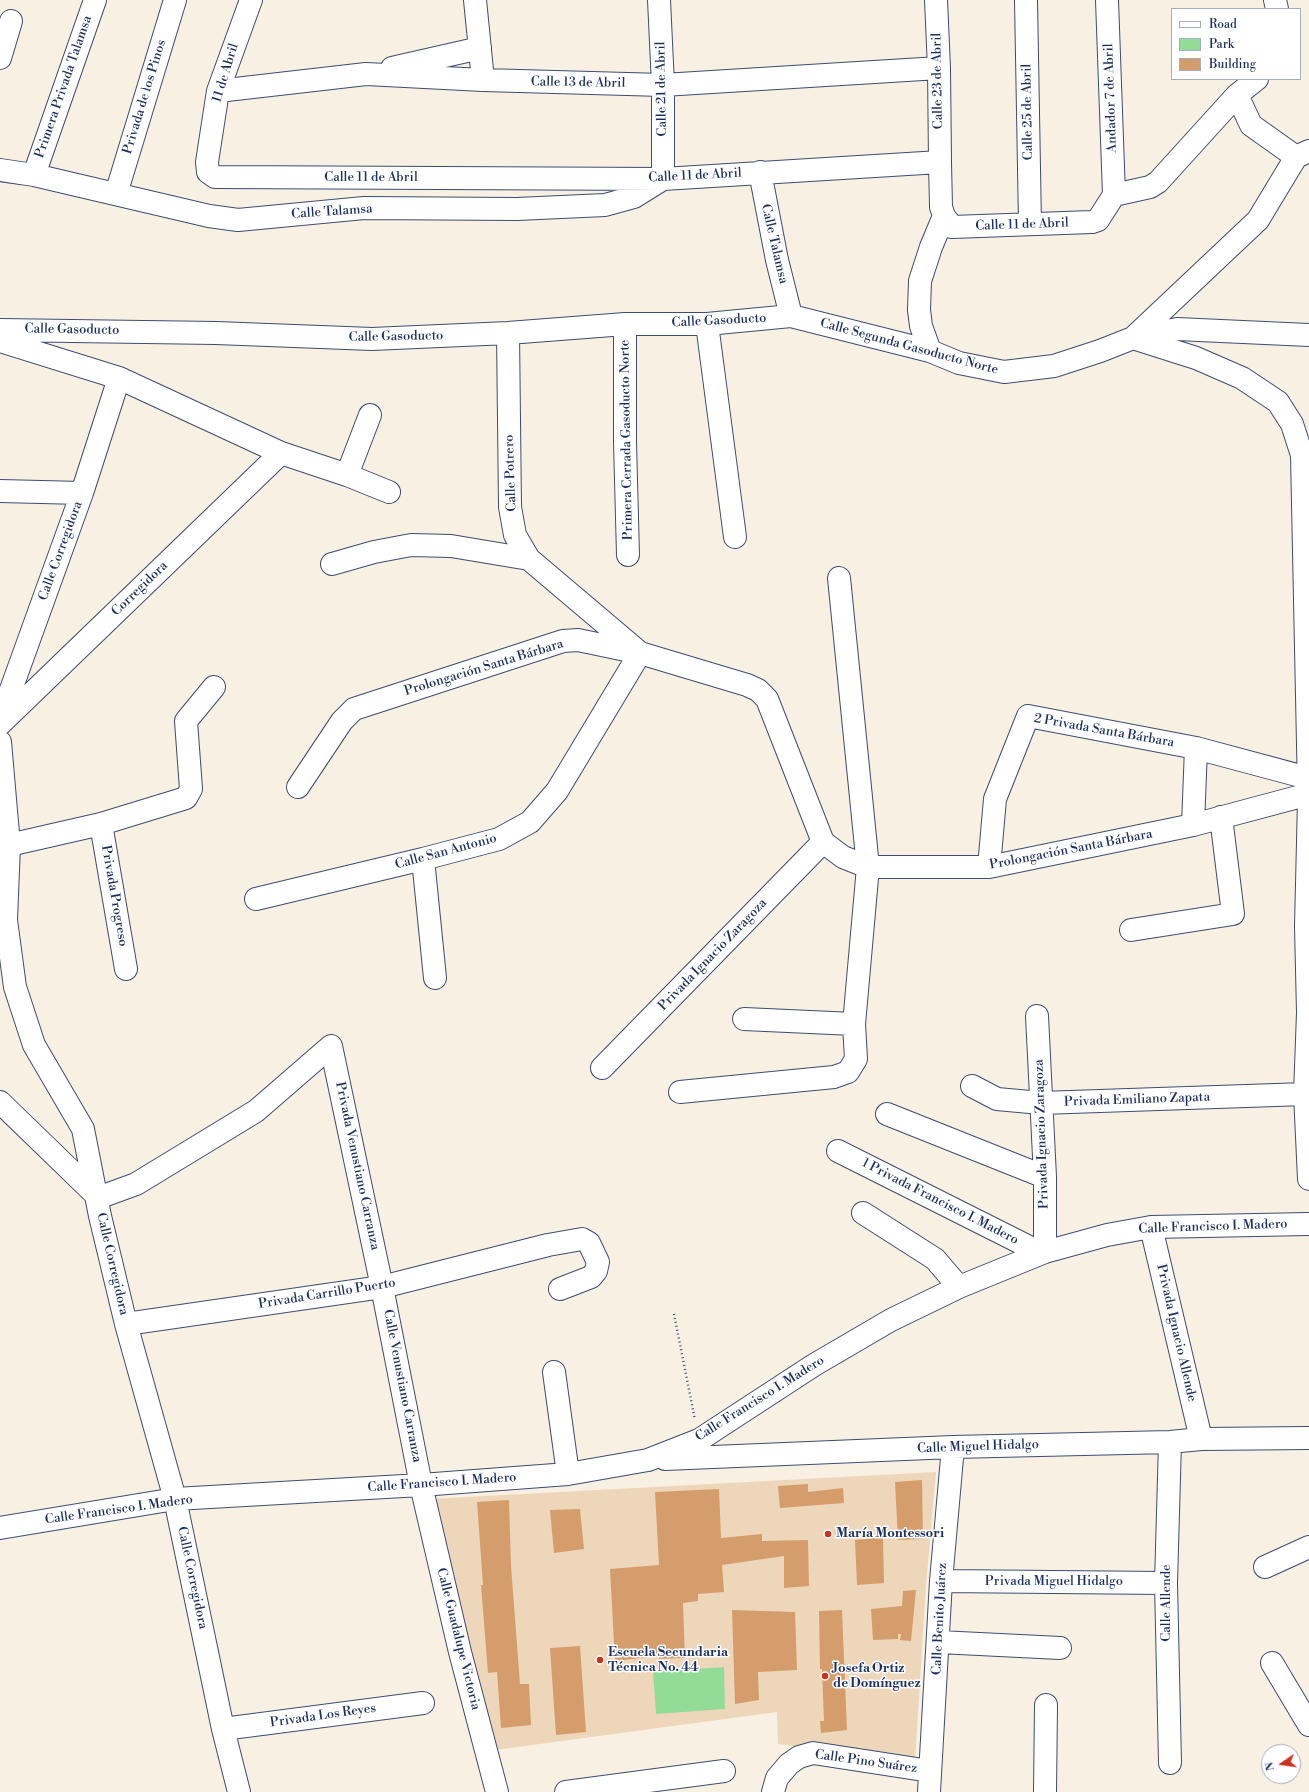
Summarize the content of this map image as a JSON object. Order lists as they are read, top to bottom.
{
  "streets": {
    "street": [
      "11 de Abril",
      "Calle 23 de Abril",
      "Calle 13 de Abril",
      "Primera Privada Talamsa",
      "Calle 21 de Abril",
      "Privada de los Pinos",
      "Andador 7 de Abril",
      "Calle 25 de Abril",
      "Calle 11 de Abril",
      "Calle Talamsa",
      "Calle Gasoducto",
      "Calle Segunda Gasoducto Norte",
      "Primera Cerrada Gasoducto Norte",
      "Calle Potrero",
      "Calle Corregidora",
      "Corregidora",
      "Prolongación Santa Bárbara",
      "2 Privada Santa Bárbara",
      "Calle San Antonio",
      "Privada Progreso",
      "Privada Ignacio Zaragoza",
      "Privada Emiliano Zapata",
      "Privada Venustiano Carranza",
      "1 Privada Francisco I. Madero",
      "Calle Francisco I. Madero",
      "Privada Carrillo Puerto",
      "Privada Ignacio Allende",
      "Calle Venustiano Carranza",
      "Calle Miguel Hidalgo",
      "Privada Miguel Hidalgo",
      "Calle Allende",
      "Calle Benito Juárez",
      "Calle Guadalupe Victoria",
      "Privada Los Reyes",
      "Calle Pino Suárez"
    ]
  },
  "crossings": [
    ["11 de Abril", "Calle 13 de Abril"],
    ["11 de Abril", "Calle 11 de Abril"],
    ["Calle 23 de Abril", "Calle 13 de Abril"],
    ["Calle 23 de Abril", "Calle 11 de Abril"],
    ["Calle 13 de Abril", "Calle 21 de Abril"],
    ["Primera Privada Talamsa", "Calle Talamsa"],
    ["Calle 21 de Abril", "Calle 11 de Abril"],
    ["Calle 21 de Abril", "Calle Talamsa"],
    ["Privada de los Pinos", "Calle Talamsa"],
    ["Andador 7 de Abril", "Calle 11 de Abril"],
    ["Calle 25 de Abril", "Calle 11 de Abril"],
    ["Calle 11 de Abril", "Calle Talamsa"],
    ["Calle Talamsa", "Calle Gasoducto"],
    ["Calle Talamsa", "Calle Segunda Gasoducto Norte"],
    ["Calle Gasoducto", "Calle Segunda Gasoducto Norte"],
    ["Calle Gasoducto", "Primera Cerrada Gasoducto Norte"],
    ["Calle Gasoducto", "Calle Potrero"],
    ["Calle Potrero", "Prolongación Santa Bárbara"],
    ["Calle Potrero", "Calle San Antonio"],
    ["Calle Corregidora", "Corregidora"],
    ["Calle Corregidora", "Privada Venustiano Carranza"],
    ["Calle Corregidora", "Calle Francisco I. Madero"],
    ["Calle Corregidora", "Privada Carrillo Puerto"],
    ["Calle Corregidora", "Privada Los Reyes"],
    ["Prolongación Santa Bárbara", "2 Privada Santa Bárbara"],
    ["Prolongación Santa Bárbara", "Calle San Antonio"],
    ["Prolongación Santa Bárbara", "Privada Ignacio Zaragoza"],
    ["Privada Ignacio Zaragoza", "Privada Emiliano Zapata"],
    ["Privada Ignacio Zaragoza", "1 Privada Francisco I. Madero"],
    ["Privada Ignacio Zaragoza", "Calle Francisco I. Madero"],
    ["Privada Venustiano Carranza", "Privada Carrillo Puerto"],
    ["Privada Venustiano Carranza", "Calle Venustiano Carranza"],
    ["1 Privada Francisco I. Madero", "Calle Francisco I. Madero"],
    ["Calle Francisco I. Madero", "Privada Ignacio Allende"],
    ["Calle Francisco I. Madero", "Calle Venustiano Carranza"],
    ["Calle Francisco I. Madero", "Calle Miguel Hidalgo"],
    ["Calle Francisco I. Madero", "Calle Guadalupe Victoria"],
    ["Privada Carrillo Puerto", "Calle Venustiano Carranza"],
    ["Privada Ignacio Allende", "Calle Miguel Hidalgo"],
    ["Calle Venustiano Carranza", "Calle Guadalupe Victoria"],
    ["Calle Miguel Hidalgo", "Calle Allende"],
    ["Calle Miguel Hidalgo", "Calle Benito Juárez"],
    ["Privada Miguel Hidalgo", "Calle Allende"],
    ["Privada Miguel Hidalgo", "Calle Benito Juárez"],
    ["Calle Benito Juárez", "Calle Pino Suárez"]
  ],
  "places": ["María Montessori", "Escuela Secundaria Técnica No. 44", "Josefa Ortiz de Domínguez"],
  "legend": ["Road", "Park", "Building"],
  "north": "left"
}
